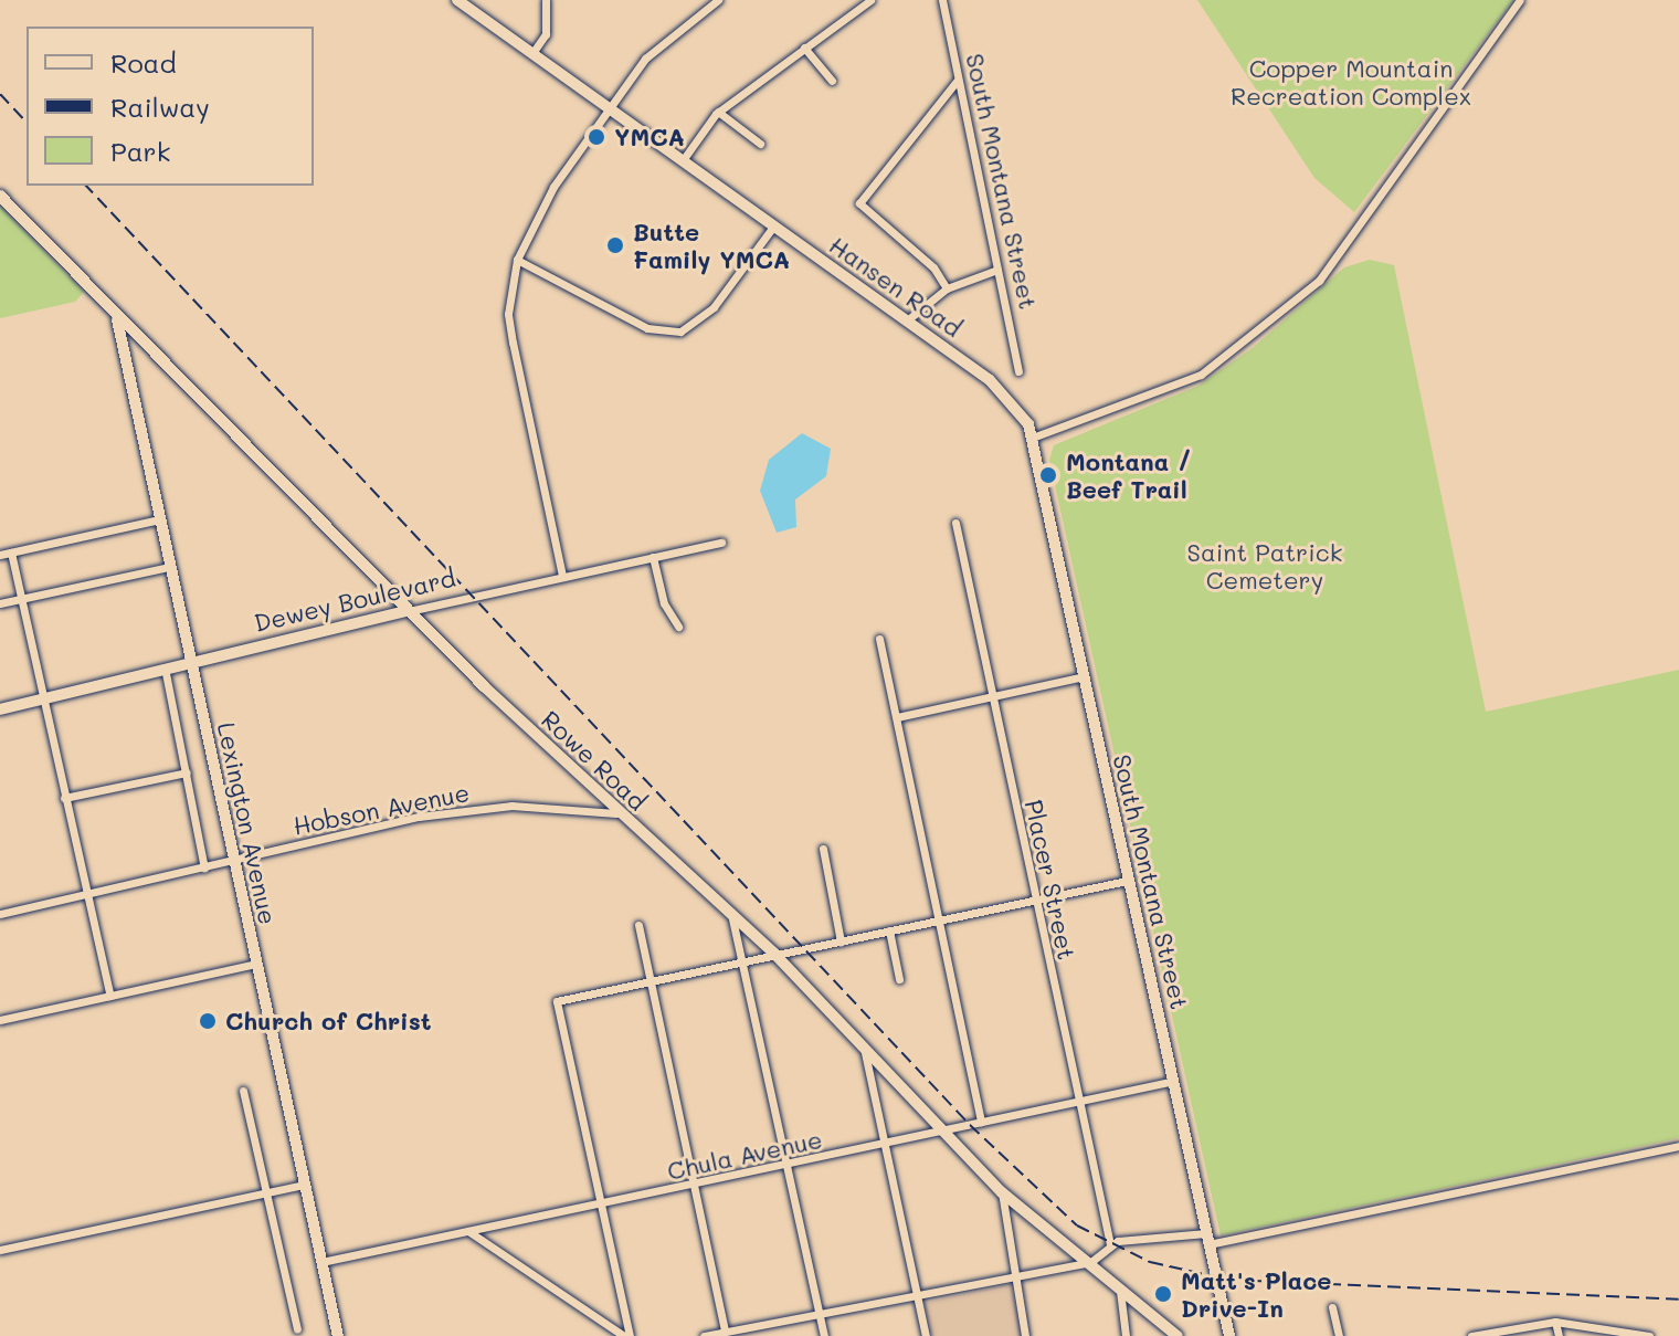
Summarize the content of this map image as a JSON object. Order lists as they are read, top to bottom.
{
  "streets": {
    "street": [
      "South Montana Street",
      "Hansen Road",
      "Dewey Boulevard",
      "Rowe Road",
      "Hobson Avenue",
      "Lexington Avenue",
      "Placer Street",
      "Chula Avenue"
    ]
  },
  "crossings": [
    ["South Montana Street", "Hansen Road"],
    ["South Montana Street", "Chula Avenue"],
    ["Dewey Boulevard", "Rowe Road"],
    ["Dewey Boulevard", "Lexington Avenue"],
    ["Rowe Road", "Hobson Avenue"],
    ["Rowe Road", "Lexington Avenue"],
    ["Rowe Road", "Chula Avenue"],
    ["Hobson Avenue", "Lexington Avenue"],
    ["Lexington Avenue", "Chula Avenue"],
    ["Placer Street", "Chula Avenue"]
  ],
  "parks": ["Copper Mountain Recreation Complex", "Saint Patrick Cemetery"],
  "places": [
    "YMCA",
    "Butte Family YMCA",
    "Montana / Beef Trail",
    "Church of Christ",
    "Matt's Place Drive-In"
  ],
  "legend": ["Road", "Railway", "Park"]
}
